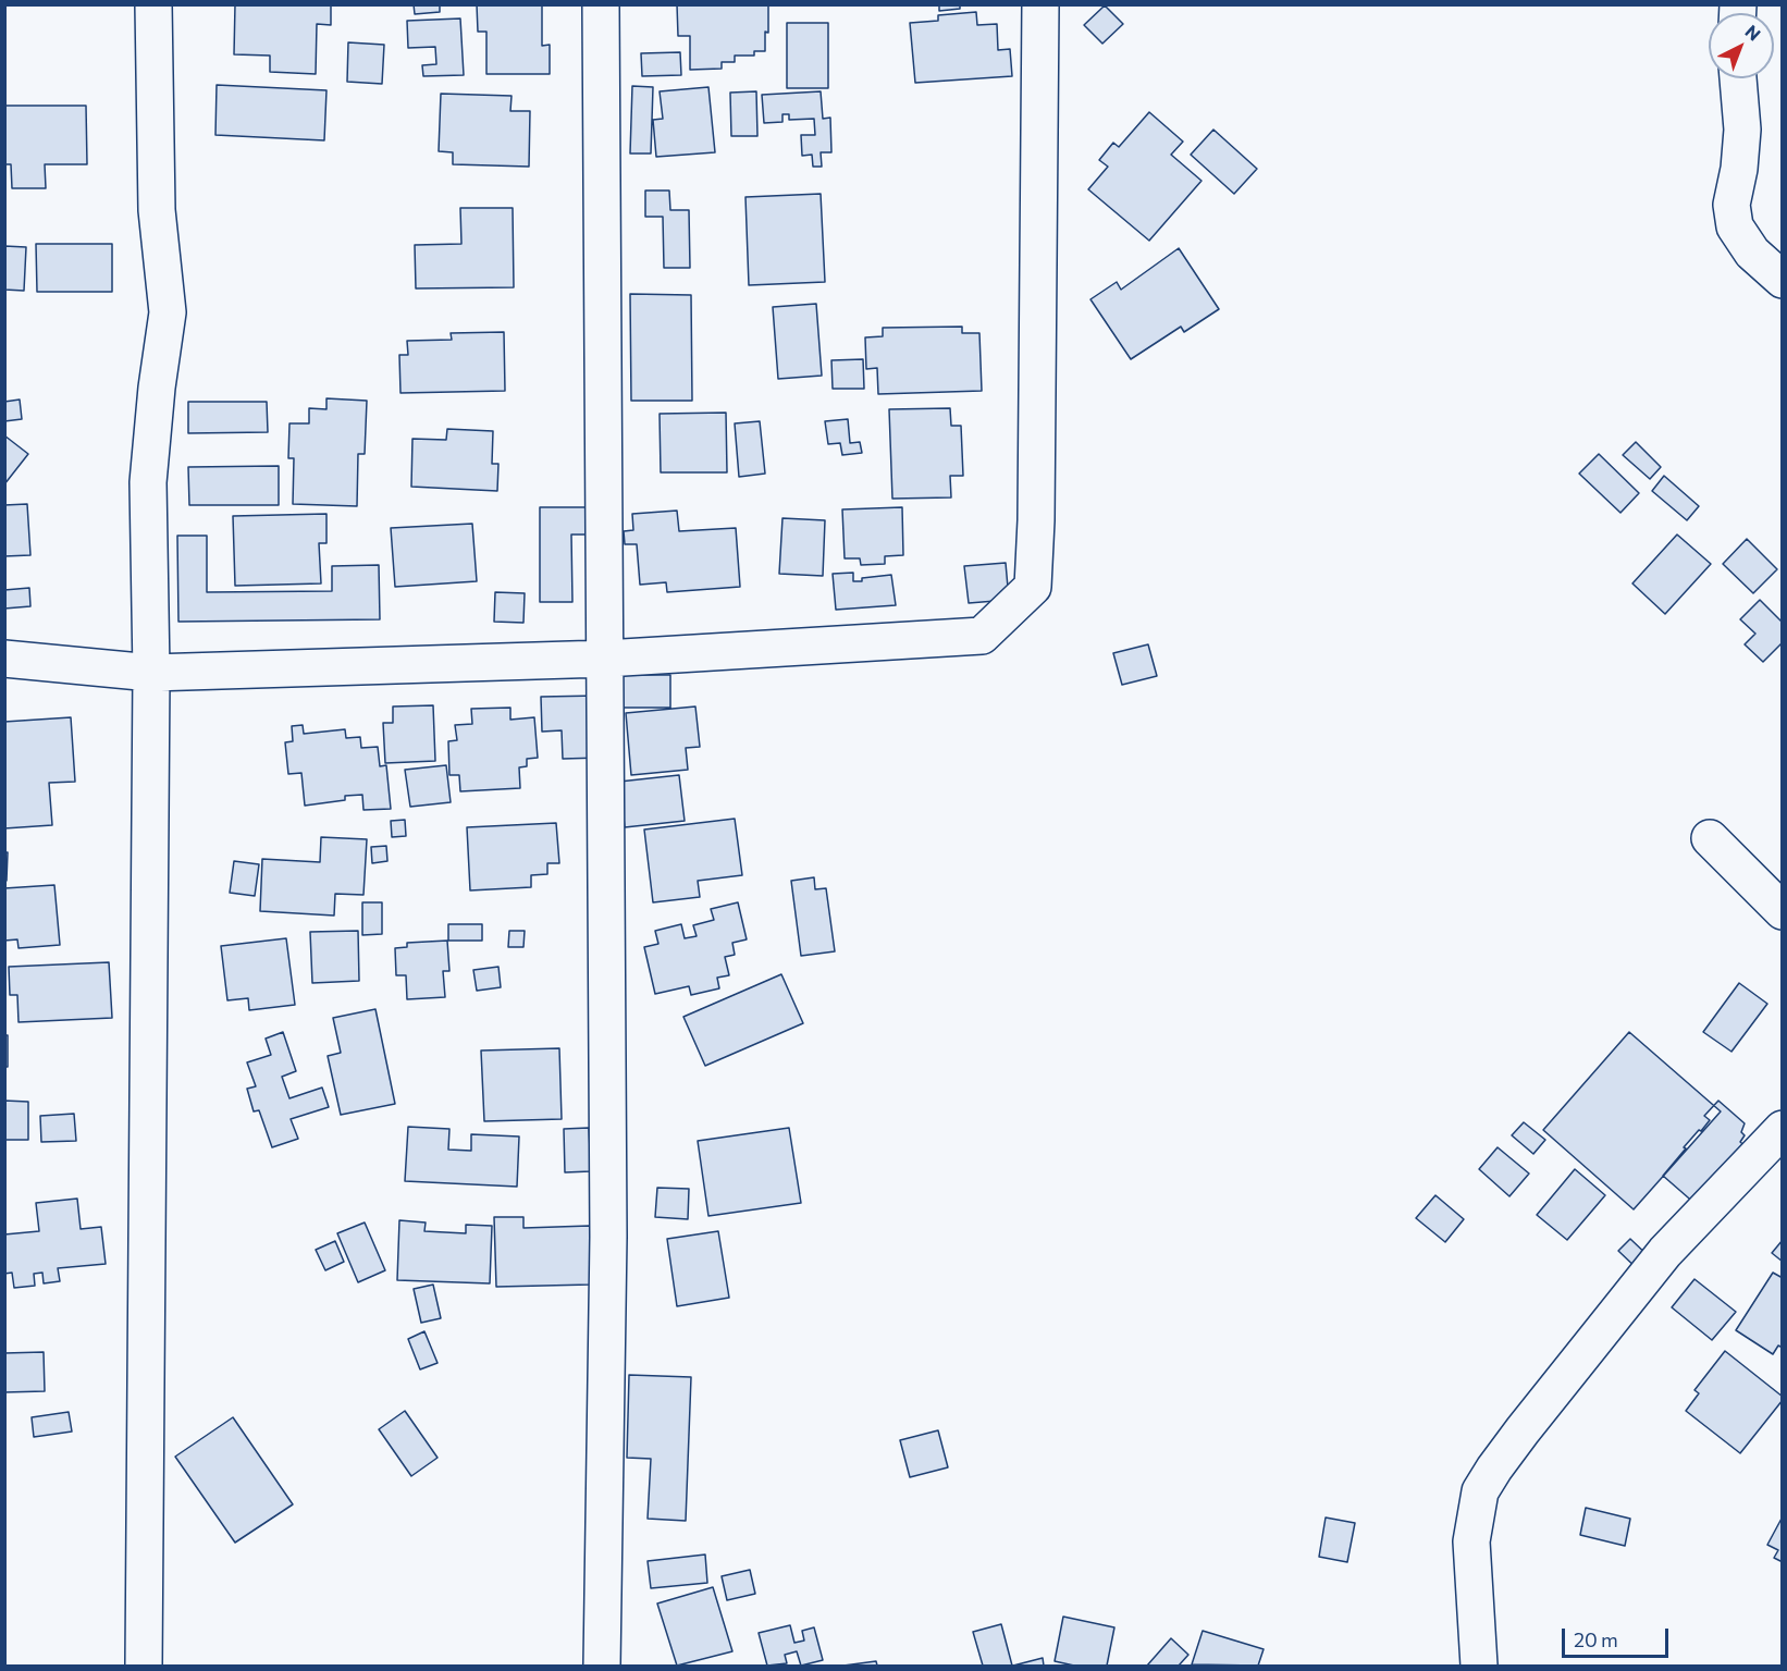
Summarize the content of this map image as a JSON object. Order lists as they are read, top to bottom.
{
  "scale_bar": "20 m",
  "north": "top right"
}
